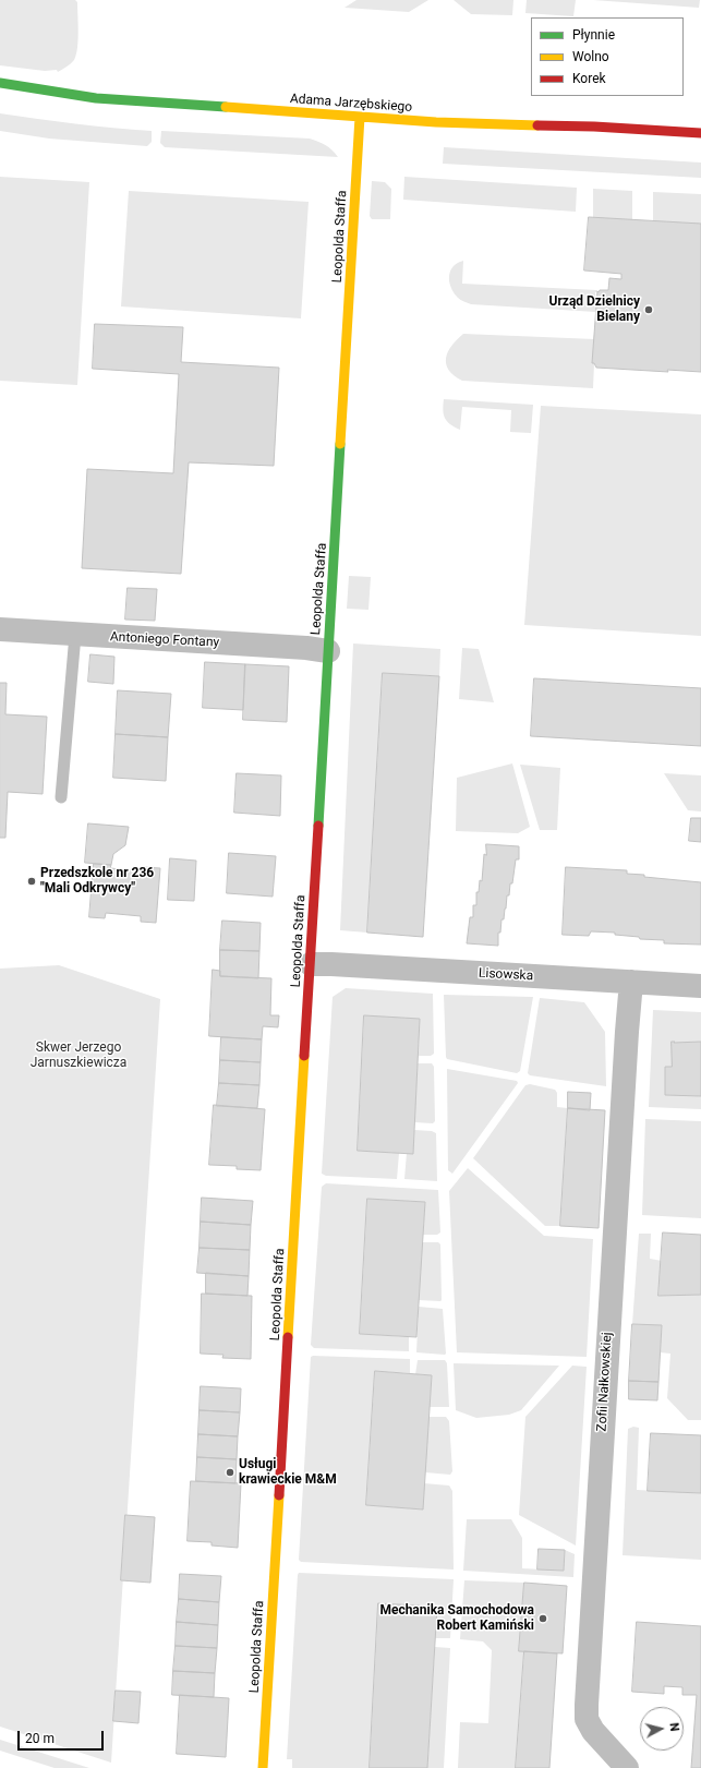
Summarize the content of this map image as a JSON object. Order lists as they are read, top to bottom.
{
  "streets": {
    "street": [
      "Adama Jarzębskiego",
      "Leopolda Staffa",
      "Antoniego Fontany",
      "Lisowska",
      "Zofii Nałkowskiej"
    ]
  },
  "crossings": [
    ["Adama Jarzębskiego", "Leopolda Staffa"],
    ["Leopolda Staffa", "Antoniego Fontany"],
    ["Leopolda Staffa", "Lisowska"],
    ["Lisowska", "Zofii Nałkowskiej"]
  ],
  "parks": ["Skwer Jerzego Jarnuszkiewicza"],
  "places": [
    "Urząd Dzielnicy Bielany",
    "Przedszkole nr 236 \"Mali Odkrywcy\"",
    "Usługi krawieckie M&M",
    "Mechanika Samochodowa Robert Kamiński"
  ],
  "legend": ["Płynnie", "Wolno", "Korek"],
  "scale_bar": "20 m",
  "north": "right"
}
